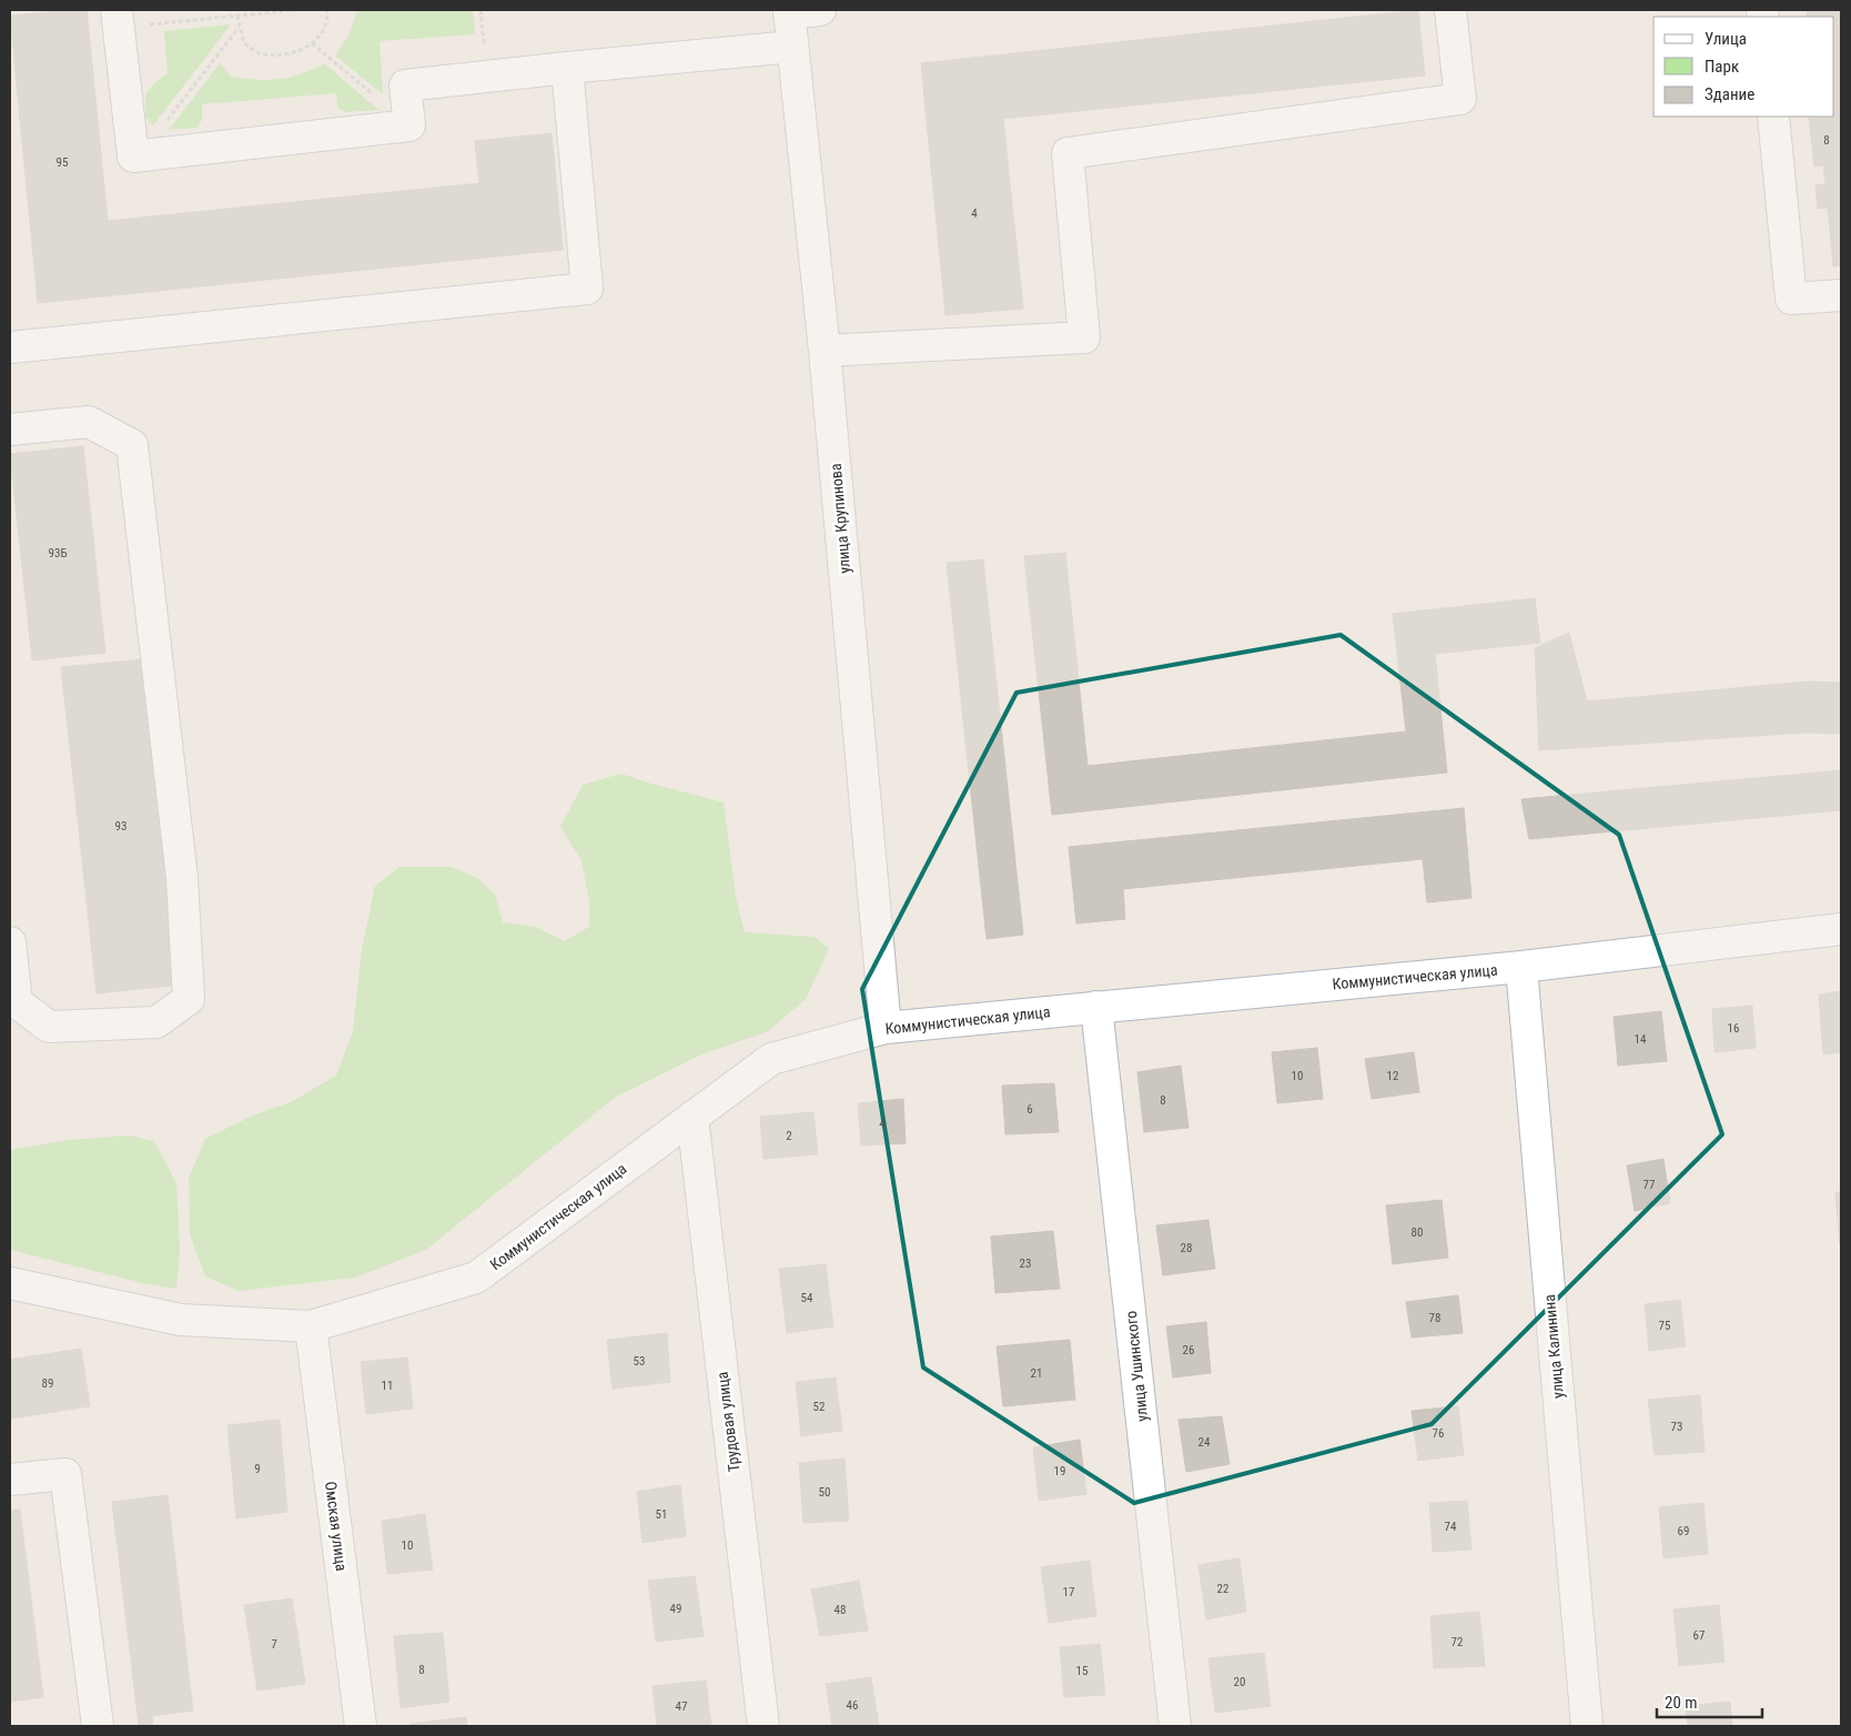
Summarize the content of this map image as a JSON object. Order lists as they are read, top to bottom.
{
  "streets": {
    "street": [
      "улица Крупинова",
      "Коммунистическая улица",
      "улица Калинина",
      "улица Ушинского",
      "Трудовая улица",
      "Омская улица"
    ]
  },
  "crossings": [
    ["улица Крупинова", "Коммунистическая улица"],
    ["Коммунистическая улица", "улица Калинина"],
    ["Коммунистическая улица", "улица Ушинского"],
    ["Коммунистическая улица", "Трудовая улица"],
    ["Коммунистическая улица", "Омская улица"]
  ],
  "house_numbers": [
    "8",
    "95",
    "4",
    "93Б",
    "93",
    "16",
    "14",
    "10",
    "12",
    "8",
    "6",
    "4",
    "2",
    "77",
    "80",
    "28",
    "23",
    "54",
    "78",
    "75",
    "26",
    "53",
    "21",
    "89",
    "11",
    "52",
    "73",
    "76",
    "24",
    "9",
    "19",
    "50",
    "51",
    "74",
    "69",
    "10",
    "22",
    "17",
    "49",
    "48",
    "67",
    "72",
    "7",
    "8",
    "15",
    "20",
    "46",
    "47"
  ],
  "legend": ["Улица", "Парк", "Здание"],
  "scale_bar": "20 m"
}
